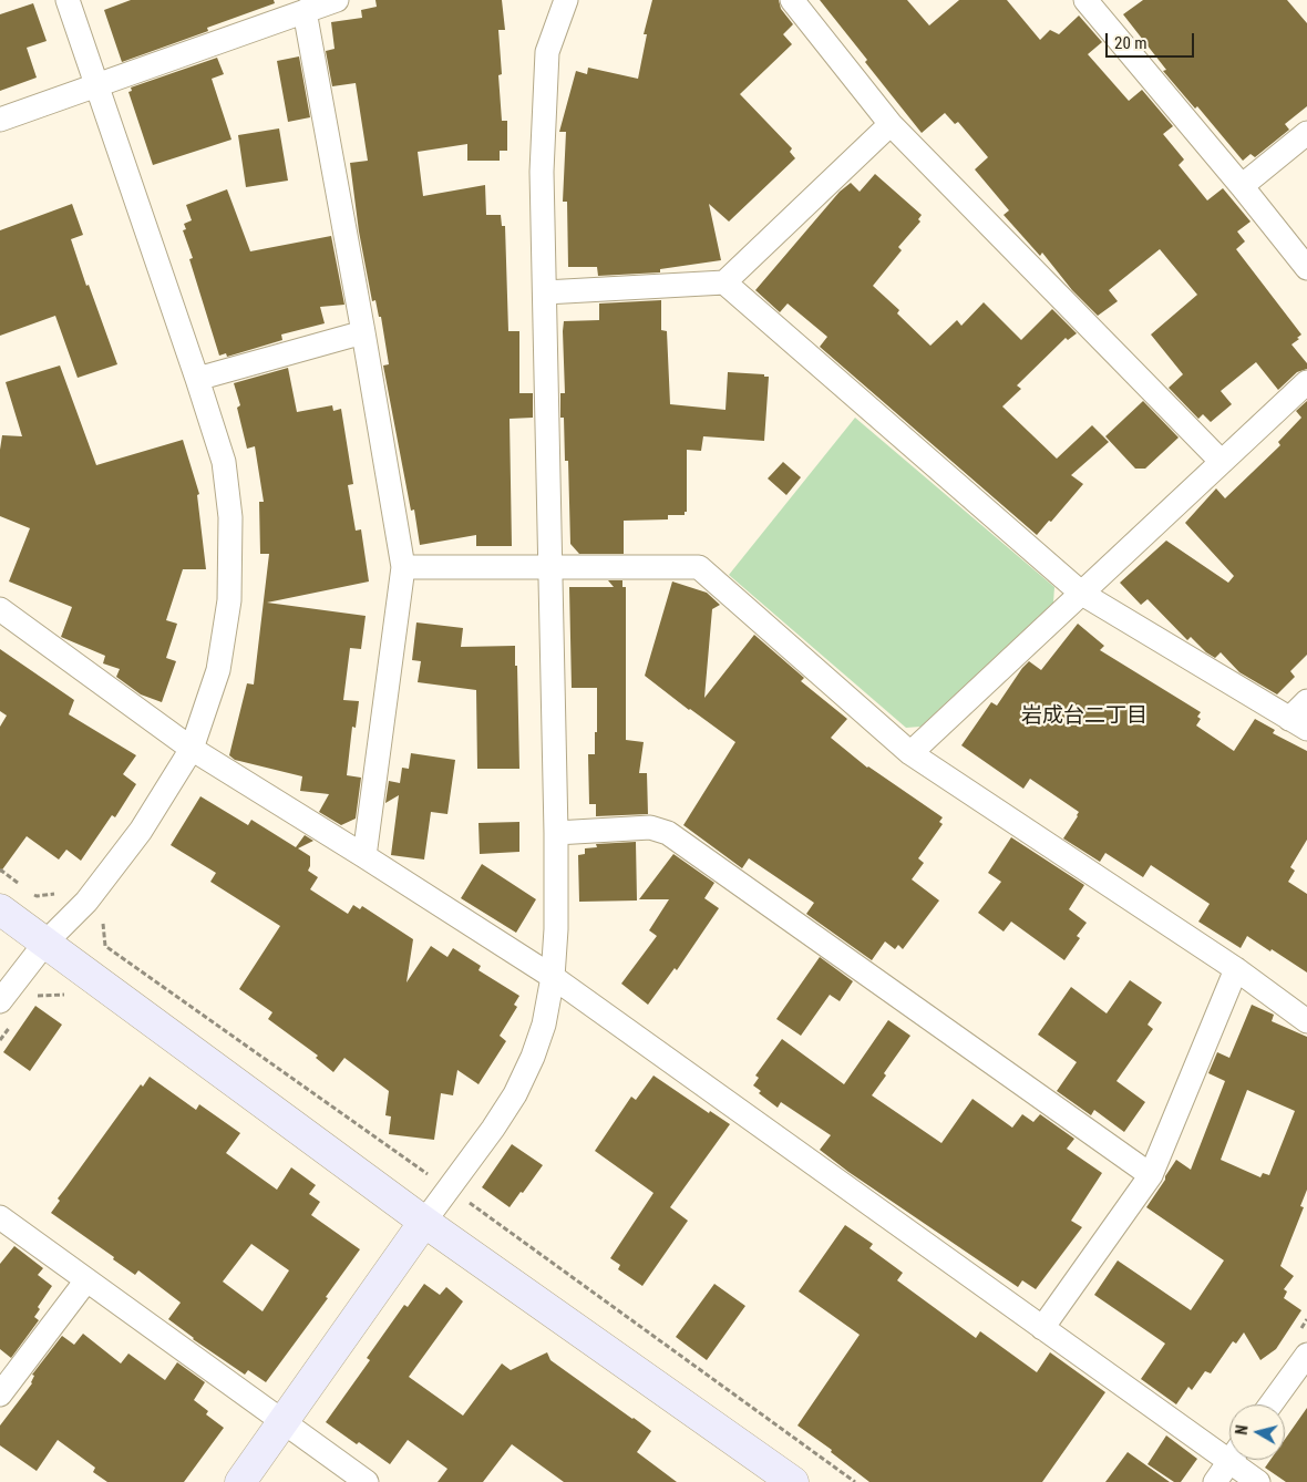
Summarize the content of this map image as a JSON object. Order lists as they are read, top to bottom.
{
  "districts": ["岩成台二丁目"],
  "scale_bar": "20 m",
  "north": "left"
}
